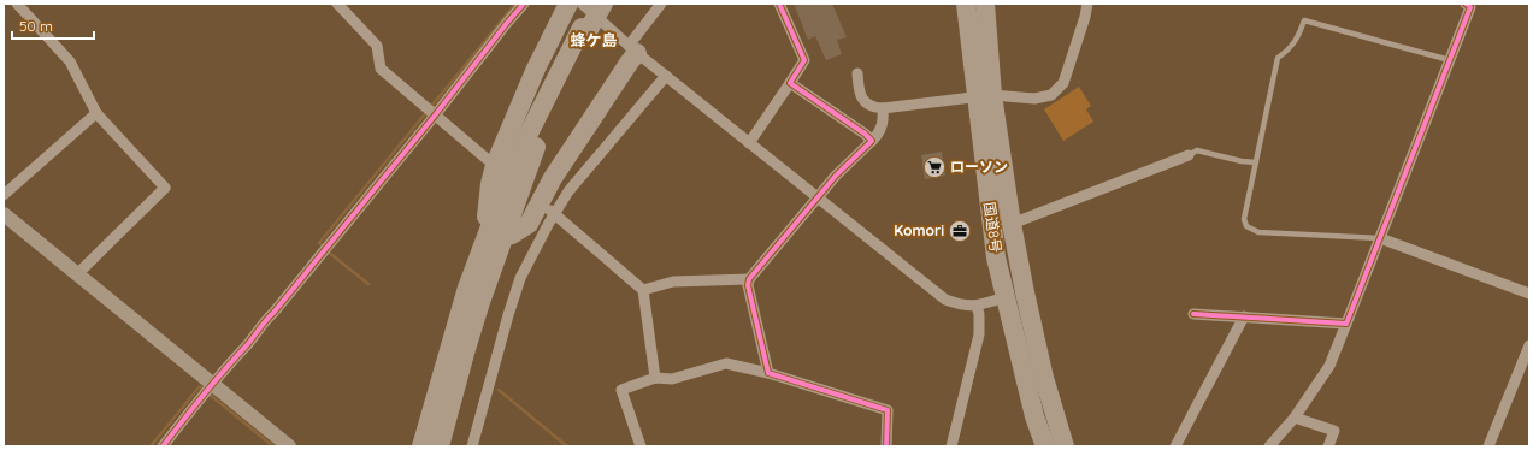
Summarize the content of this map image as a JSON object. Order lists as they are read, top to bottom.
{
  "streets": {
    "highway": ["国道8号"]
  },
  "districts": ["蜂ケ島"],
  "places": {
    "supermarket": ["ローソン"],
    "office": ["Komori"]
  },
  "scale_bar": "50 m"
}
